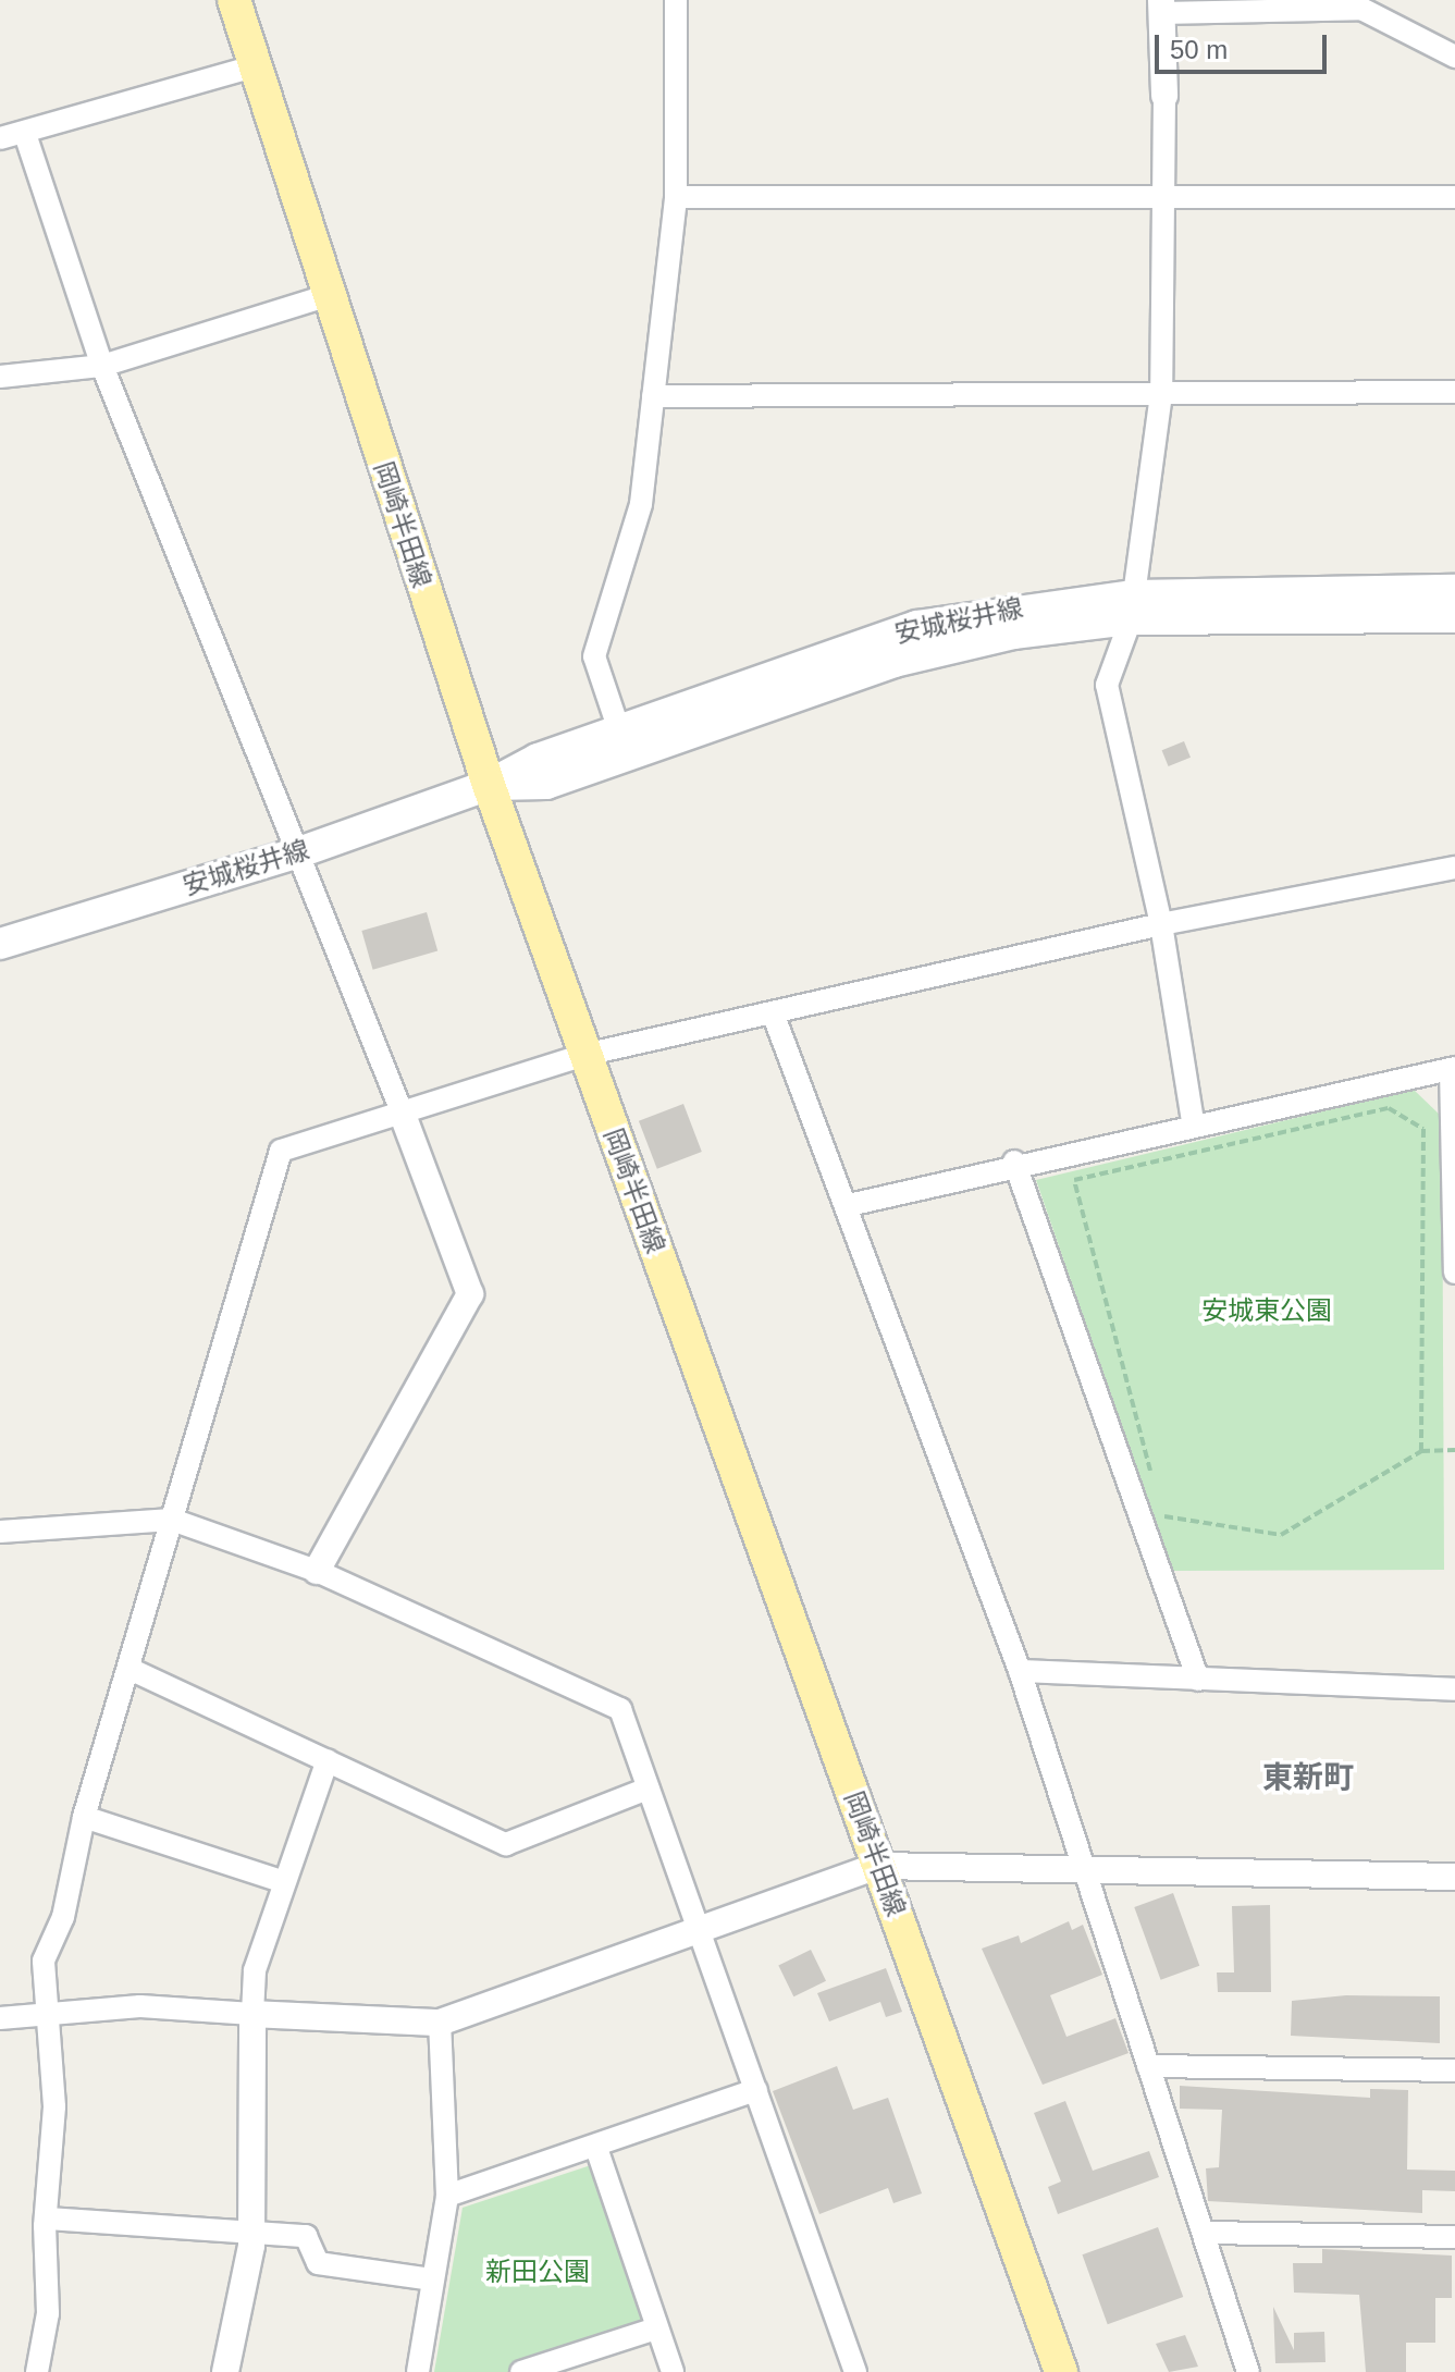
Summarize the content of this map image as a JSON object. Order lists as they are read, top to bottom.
{
  "streets": {
    "main road": ["岡崎半田線", "安城桜井線"]
  },
  "crossings": [
    ["岡崎半田線", "安城桜井線"]
  ],
  "districts": ["東新町"],
  "parks": ["安城東公園", "新田公園"],
  "scale_bar": "50 m"
}
